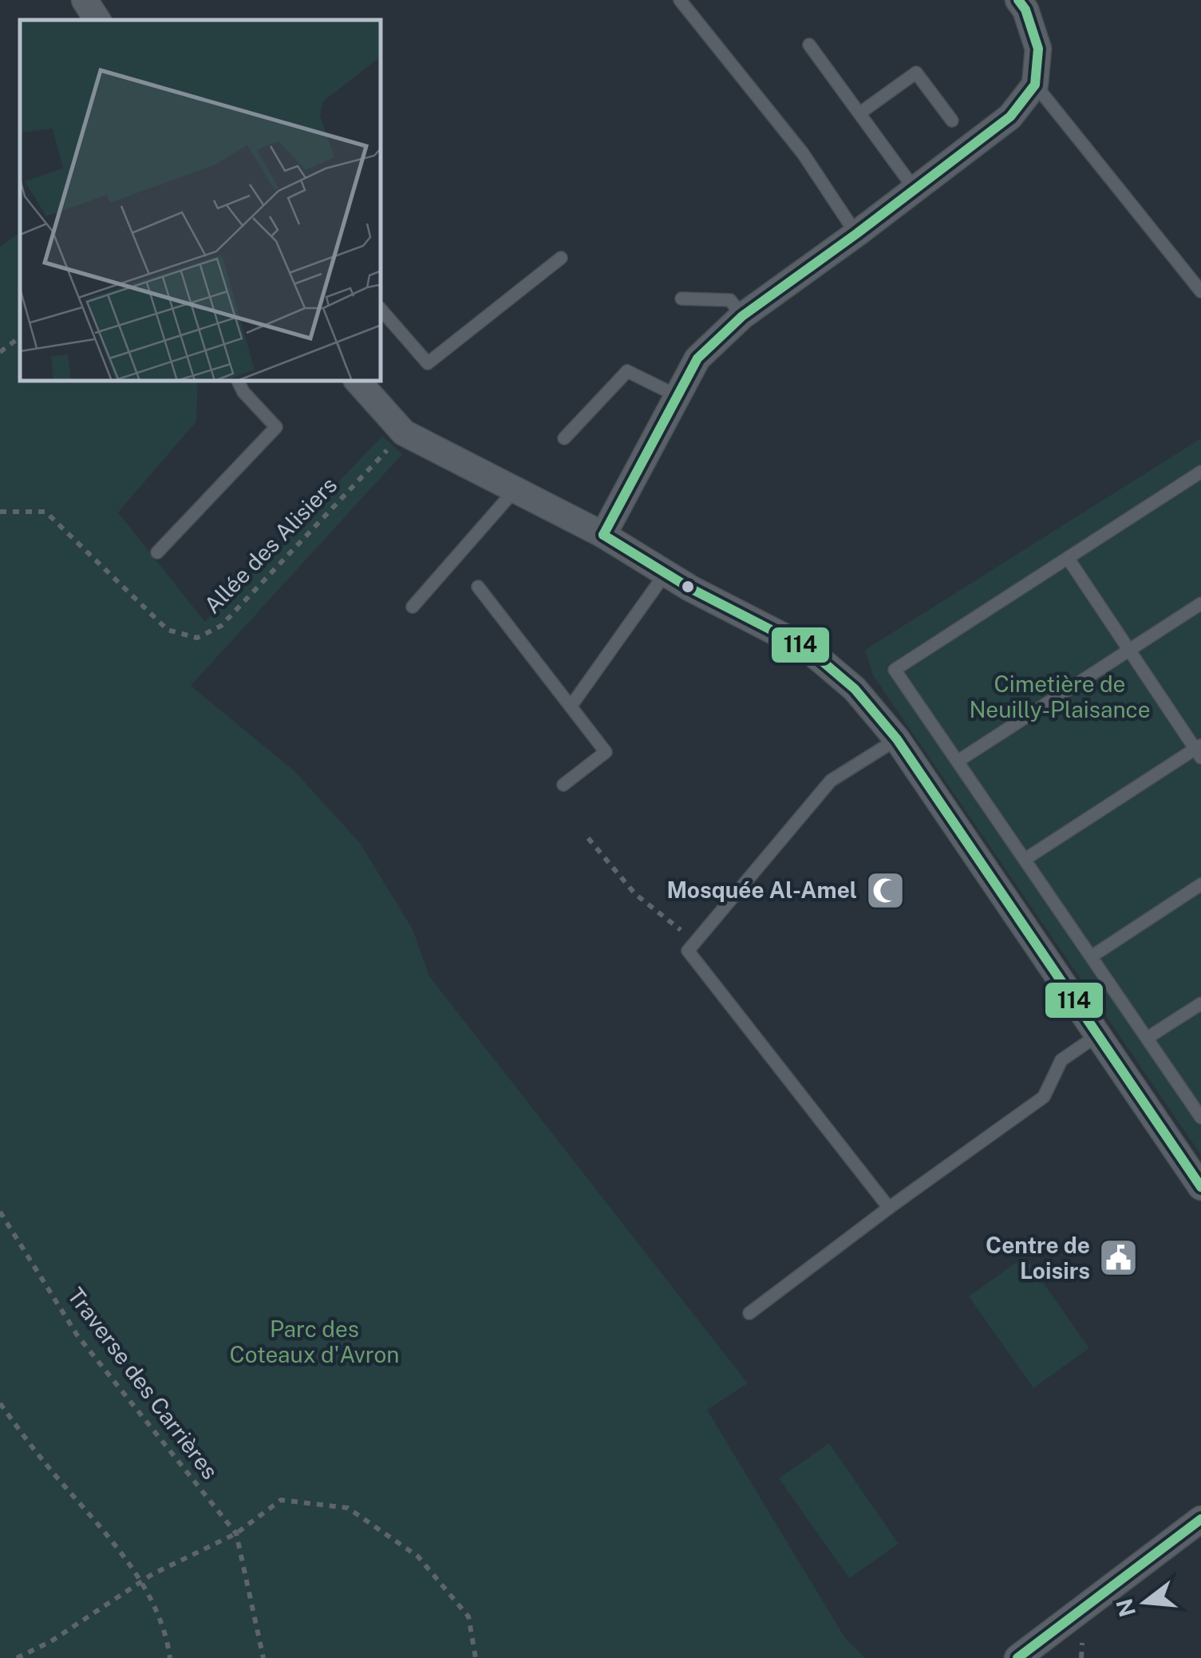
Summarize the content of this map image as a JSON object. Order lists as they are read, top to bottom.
{
  "streets": {
    "path": ["Allée des Alisiers", "Traverse des Carrières"]
  },
  "parks": ["Cimetière de Neuilly-Plaisance", "Parc des Coteaux d'Avron"],
  "places": {
    "mosque": ["Mosquée Al-Amel"],
    "public building": ["Centre de Loisirs"]
  },
  "lines": ["transit line 114"],
  "north": "left"
}
